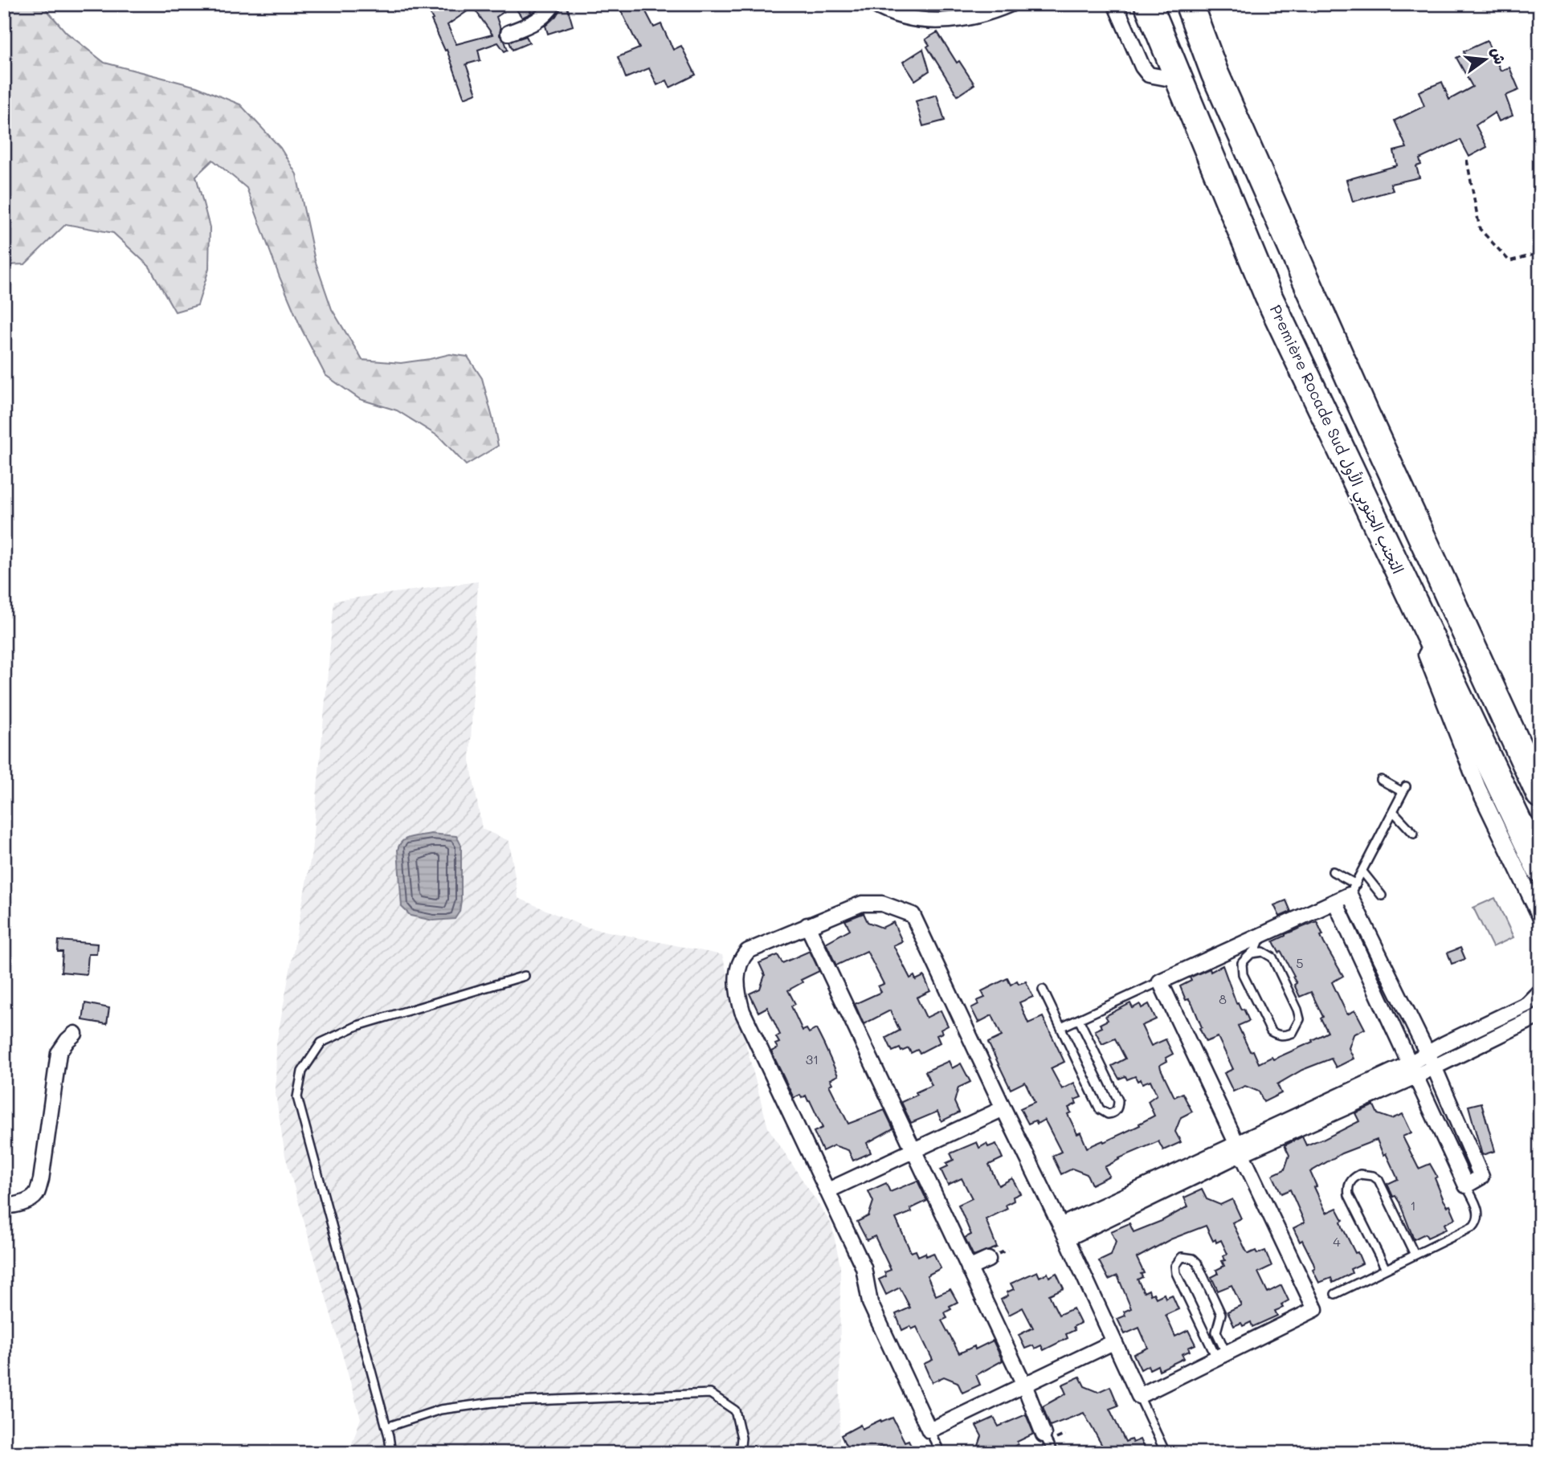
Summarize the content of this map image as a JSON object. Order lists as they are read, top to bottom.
{
  "streets": {
    "highway": ["Première Rocade Sud التجنب الجنوبي الأول"]
  },
  "house_numbers": [
    "5",
    "8",
    "31",
    "1",
    "4"
  ],
  "north": "right"
}
